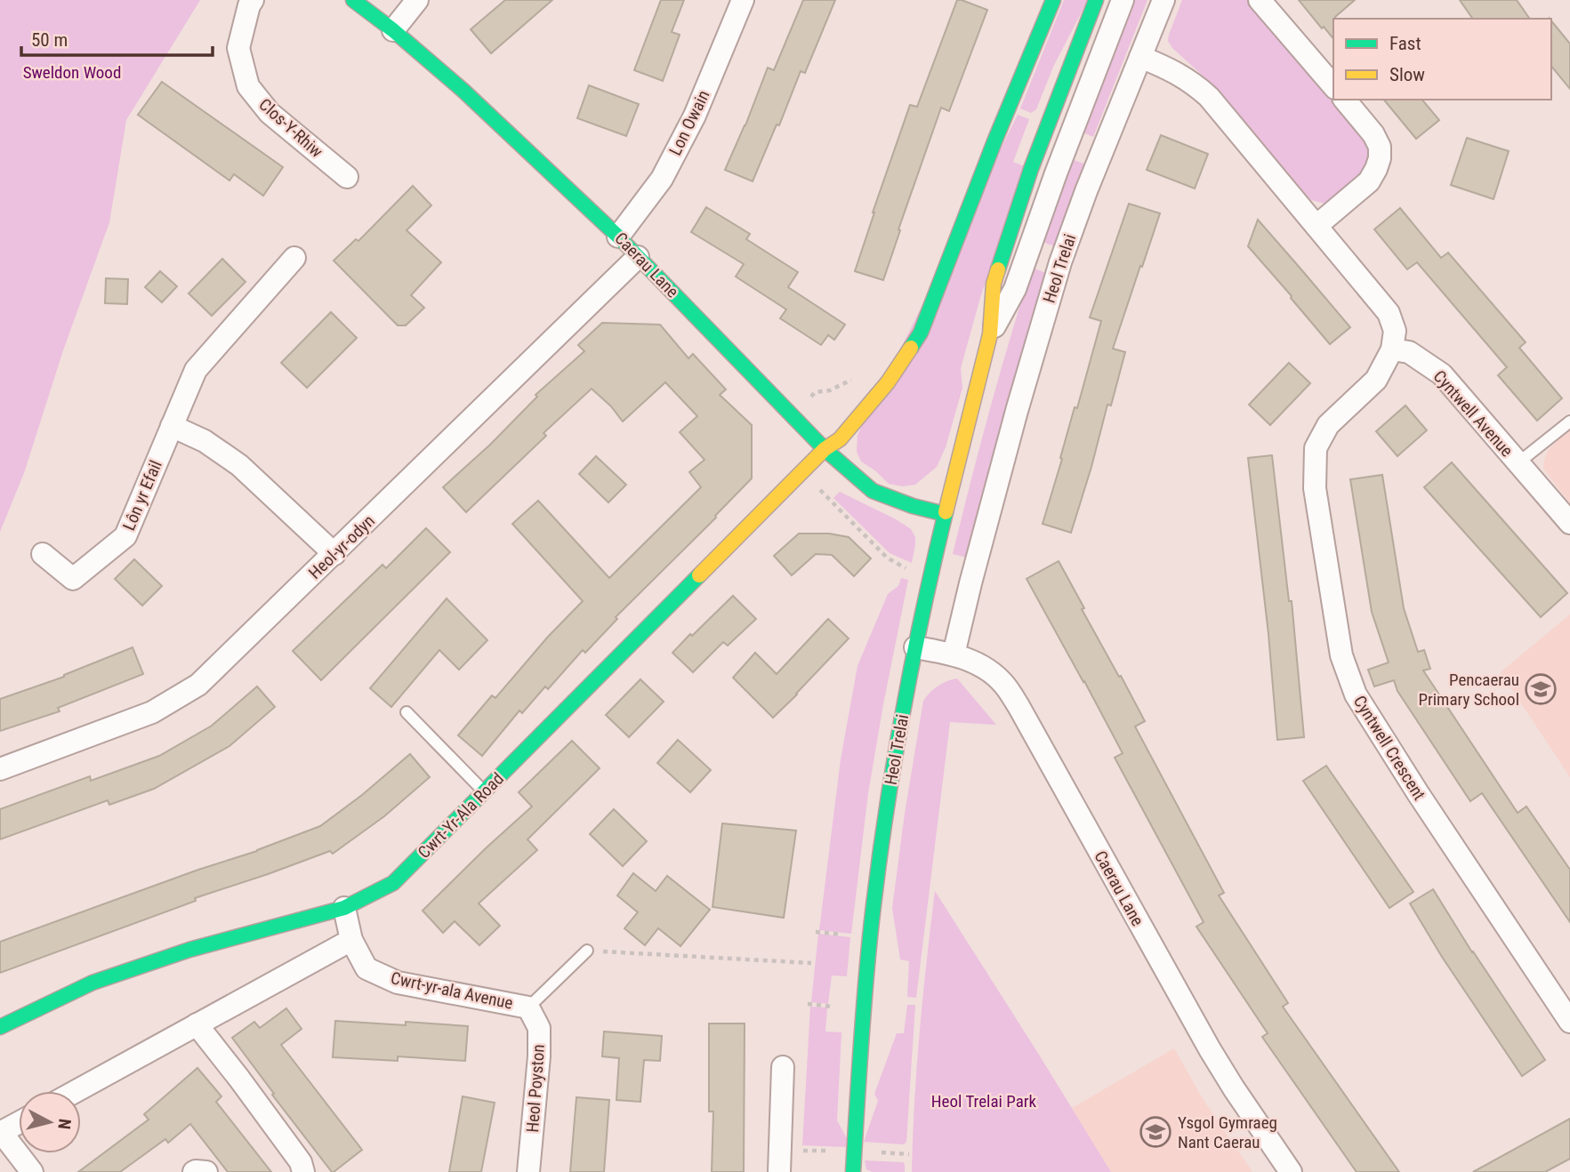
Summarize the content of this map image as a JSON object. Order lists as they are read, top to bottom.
{
  "streets": {
    "street": [
      "Lon Owain",
      "Clos-Y-Rhiw",
      "Caerau Lane",
      "Heol Trelai",
      "Cyntwell Avenue",
      "Lôn yr Efail",
      "Heol-yr-odyn",
      "Cyntwell Crescent",
      "Cwrt-Yr-Ala Road",
      "Cwrt-yr-ala Avenue",
      "Heol Poyston"
    ]
  },
  "crossings": [
    ["Lon Owain", "Caerau Lane"],
    ["Caerau Lane", "Heol Trelai"],
    ["Caerau Lane", "Heol-yr-odyn"],
    ["Caerau Lane", "Cwrt-Yr-Ala Road"],
    ["Cyntwell Avenue", "Cyntwell Crescent"],
    ["Cwrt-Yr-Ala Road", "Cwrt-yr-ala Avenue"],
    ["Cwrt-yr-ala Avenue", "Heol Poyston"]
  ],
  "parks": ["Sweldon Wood", "Heol Trelai Park"],
  "places": {
    "school or university": ["Pencaerau Primary School", "Ysgol Gymraeg Nant Caerau"]
  },
  "legend": ["Fast", "Slow"],
  "scale_bar": "50 m",
  "north": "right"
}
